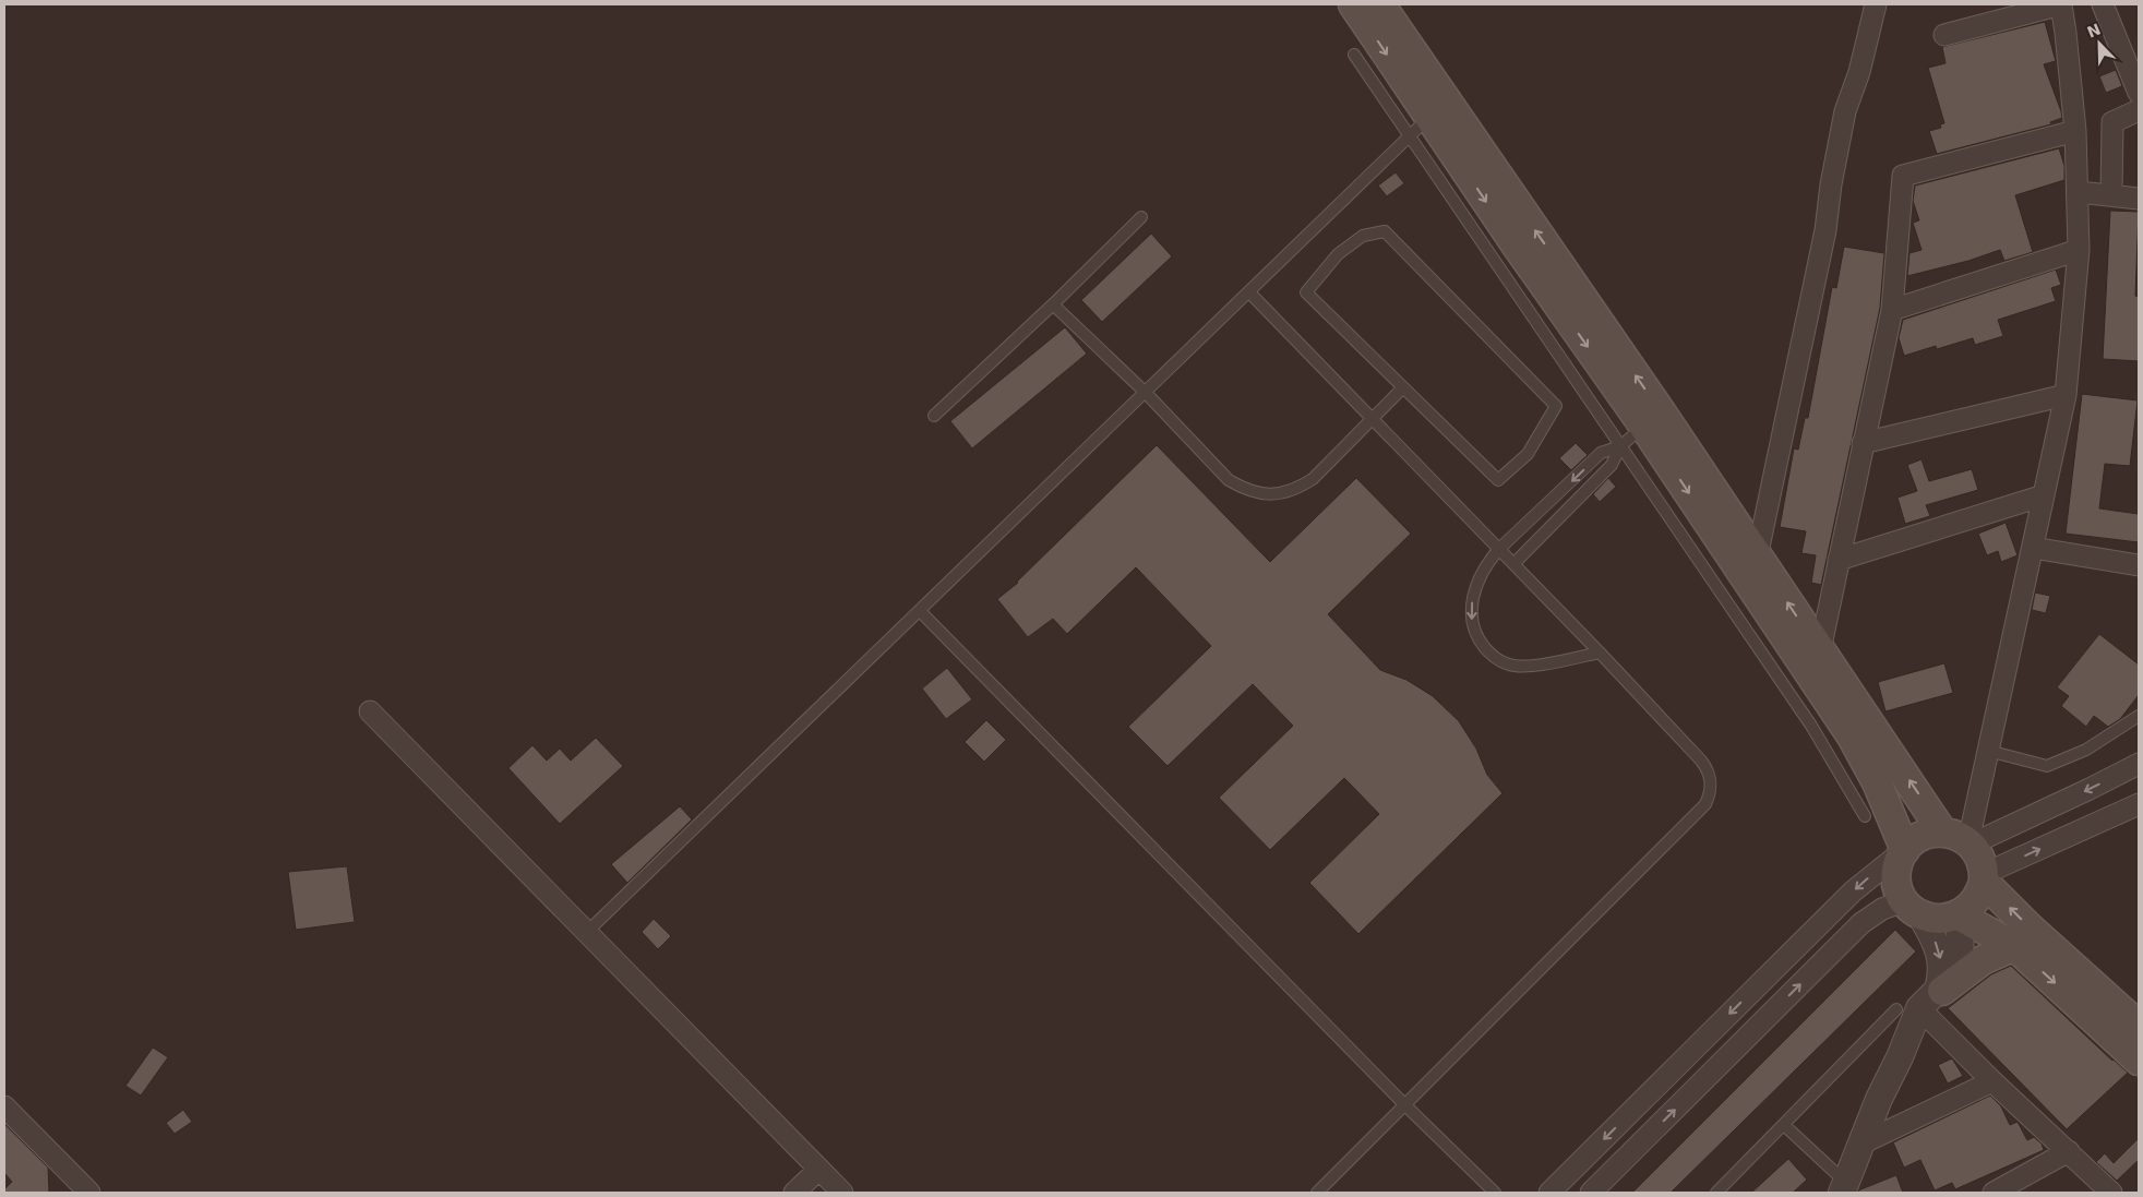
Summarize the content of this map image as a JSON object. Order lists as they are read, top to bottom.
{
  "north": "top left"
}
